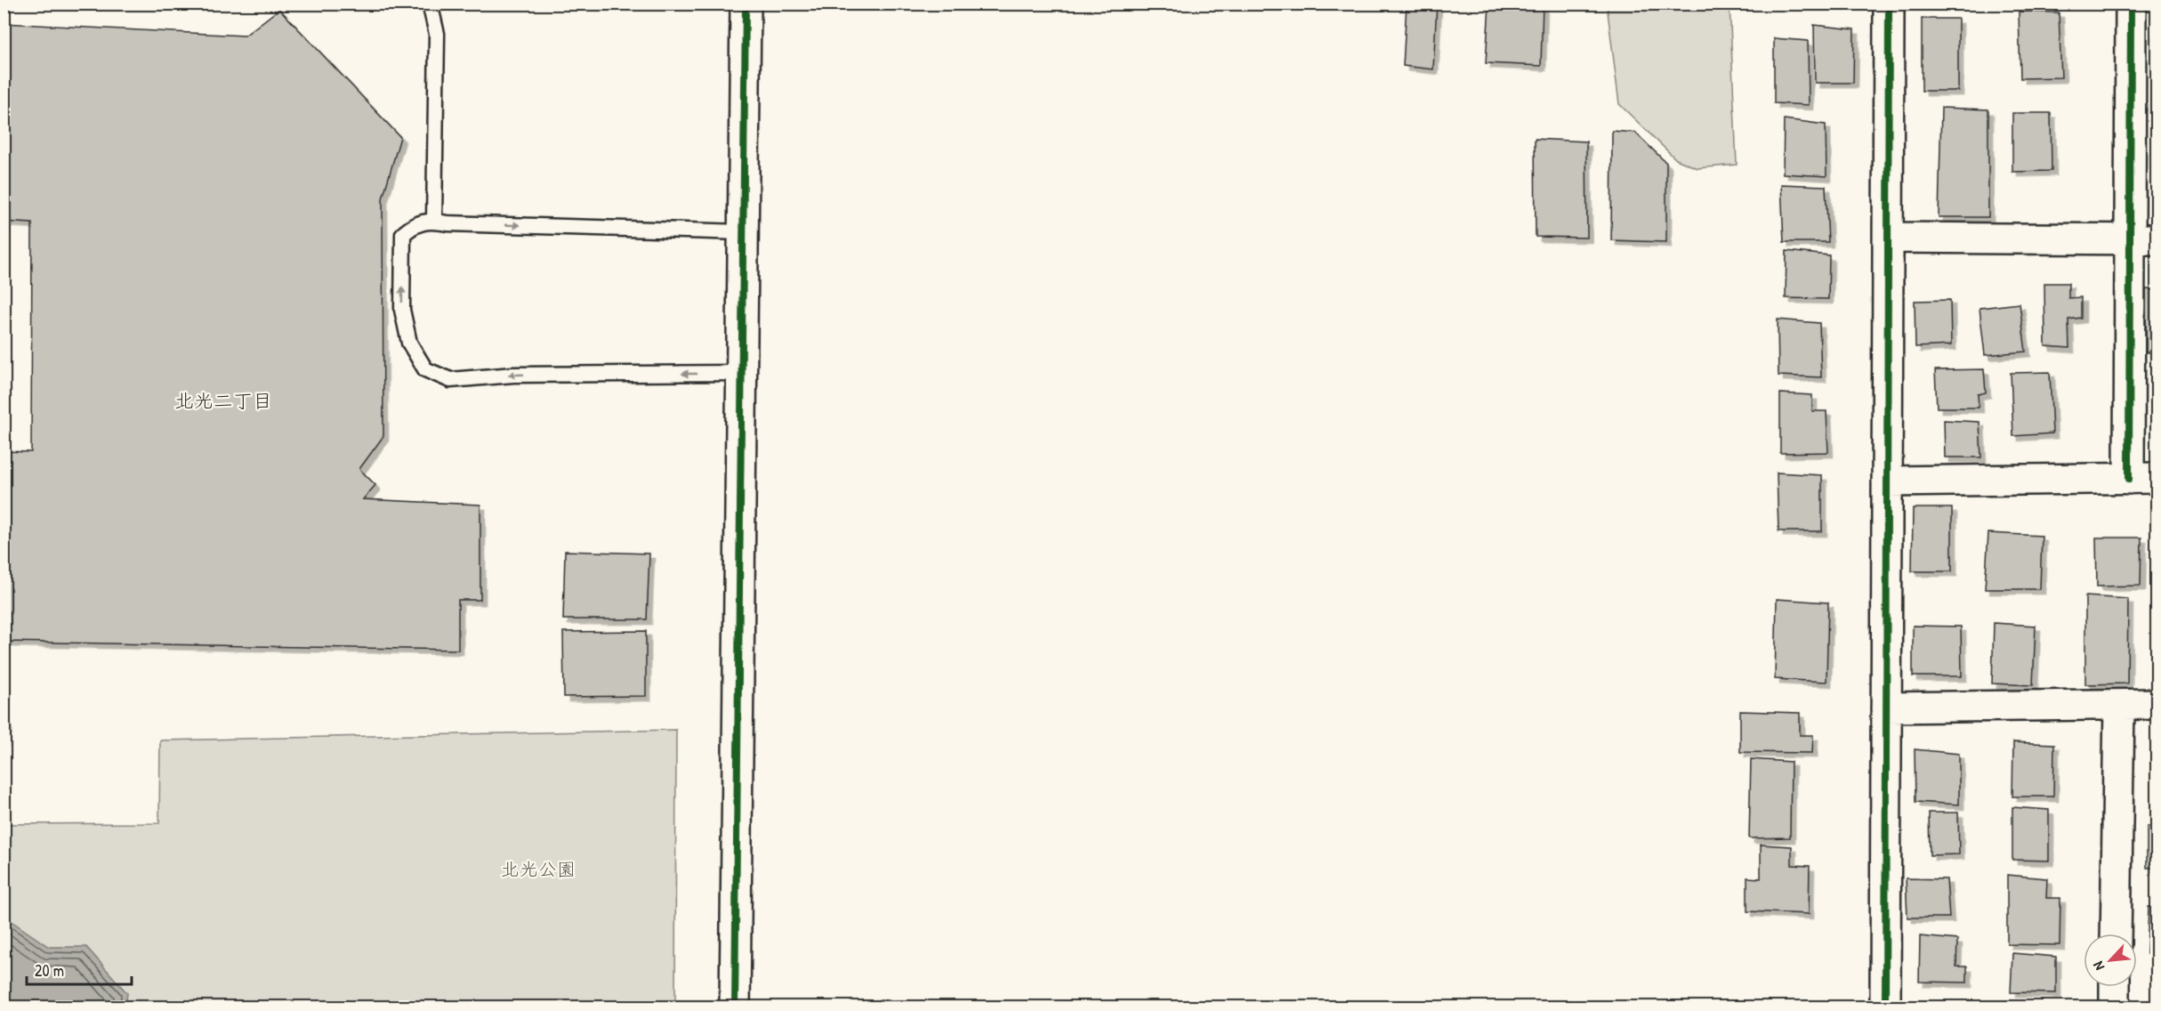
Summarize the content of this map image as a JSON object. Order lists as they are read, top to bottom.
{
  "districts": ["北光二丁目"],
  "parks": ["北光公園"],
  "scale_bar": "20 m",
  "north": "bottom left"
}
